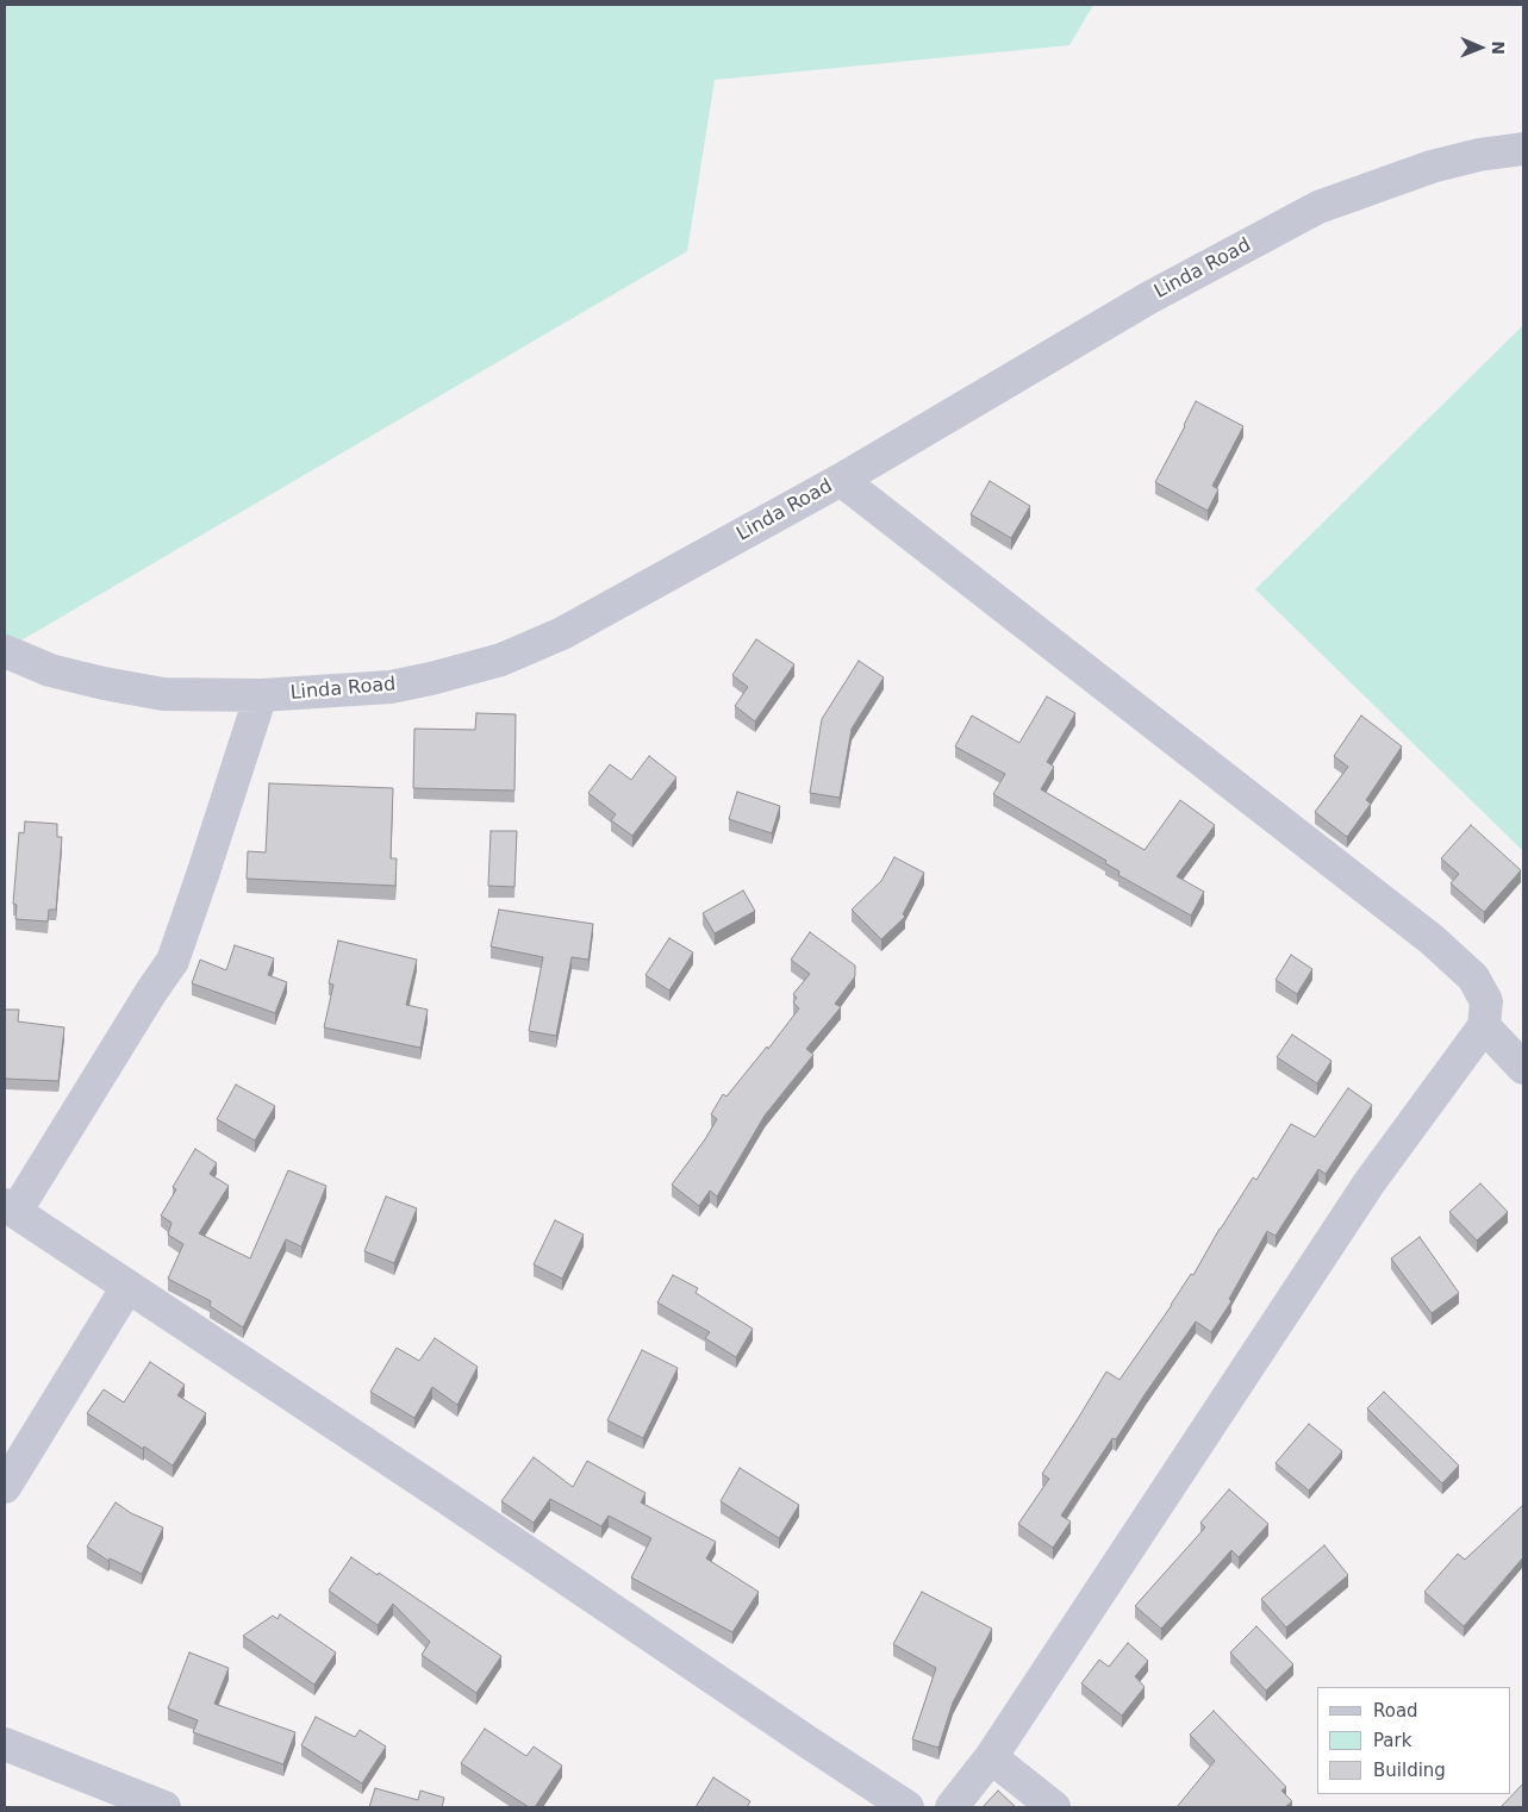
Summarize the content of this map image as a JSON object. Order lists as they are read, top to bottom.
{
  "streets": {
    "street": ["Linda Road"]
  },
  "legend": ["Road", "Park", "Building"],
  "north": "right"
}
